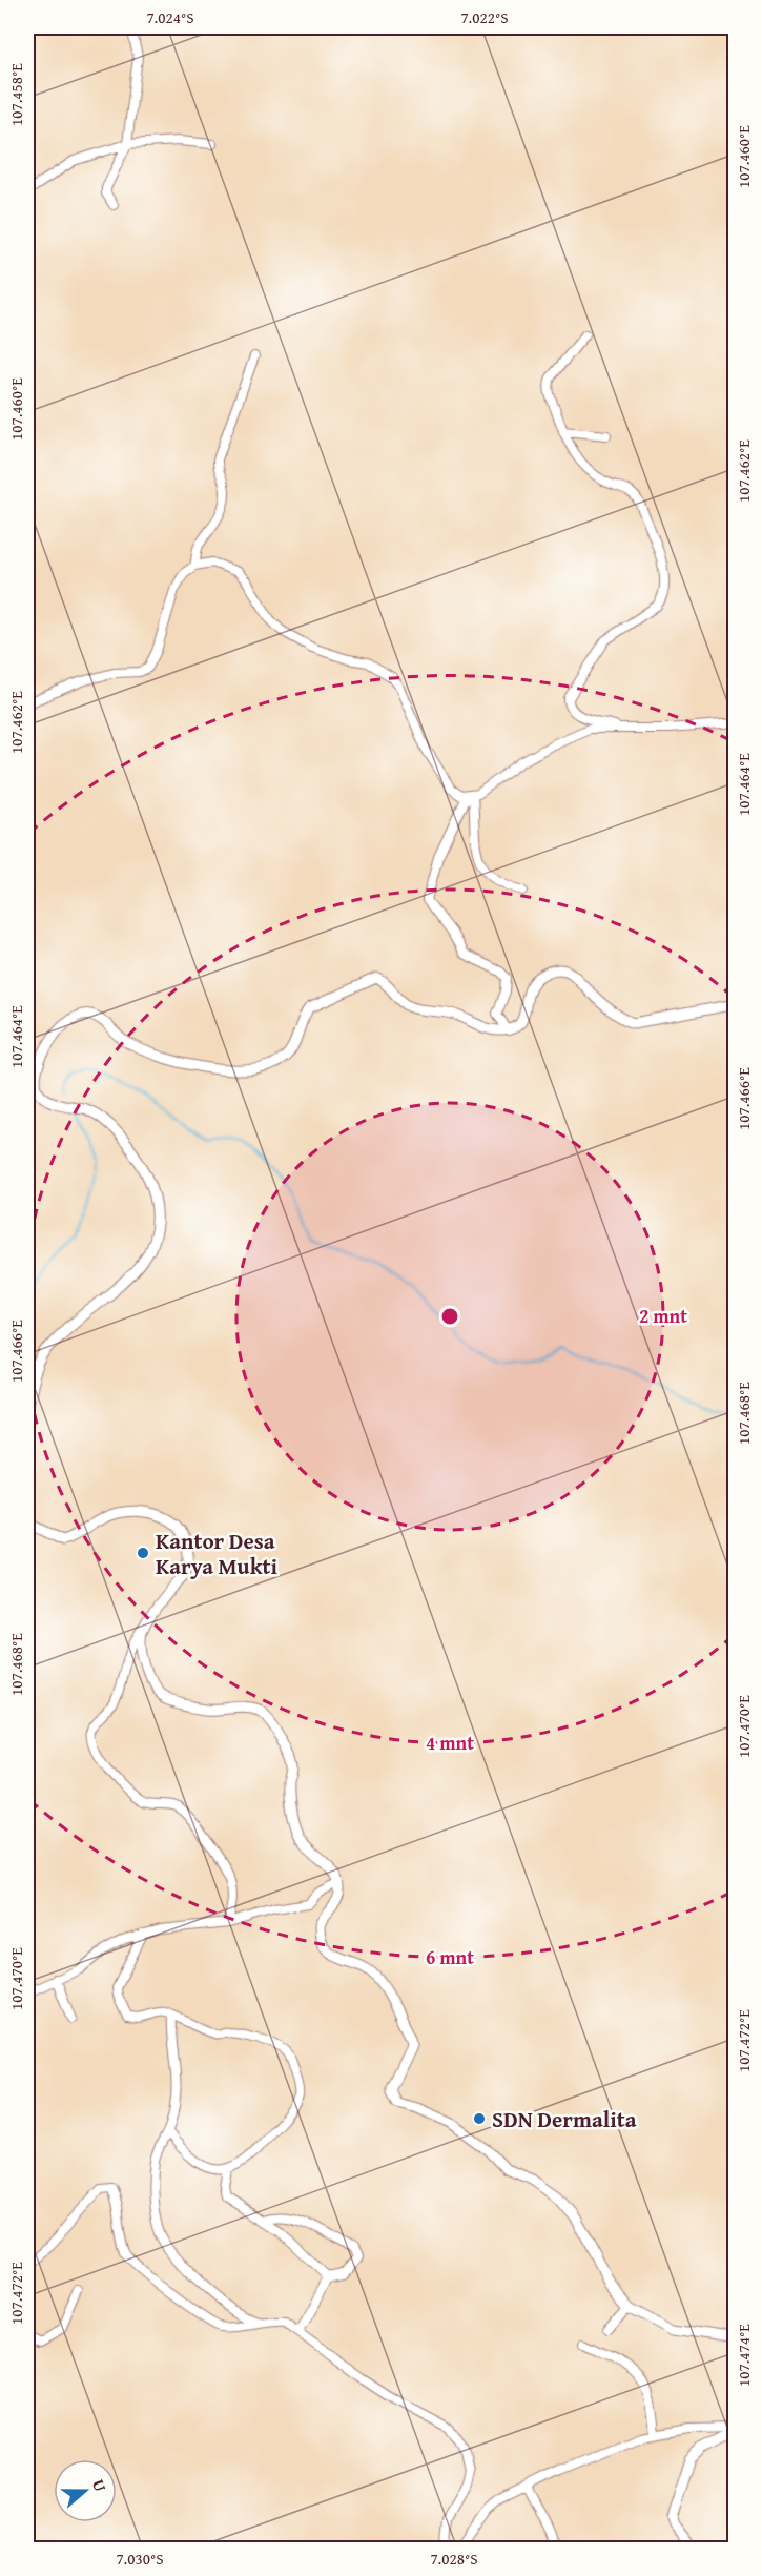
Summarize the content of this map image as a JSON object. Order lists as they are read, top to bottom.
{
  "places": ["Kantor Desa Karya Mukti", "SDN Dermalita"],
  "north": "right",
  "coordinates": [
    "7.024°S",
    "7.022°S",
    "107.458°E",
    "107.460°E",
    "107.462°E",
    "107.464°E",
    "107.466°E",
    "107.468°E",
    "107.470°E",
    "107.472°E",
    "107.474°E",
    "7.030°S",
    "7.028°S"
  ],
  "rings": ["2 mnt", "4 mnt", "6 mnt"]
}
